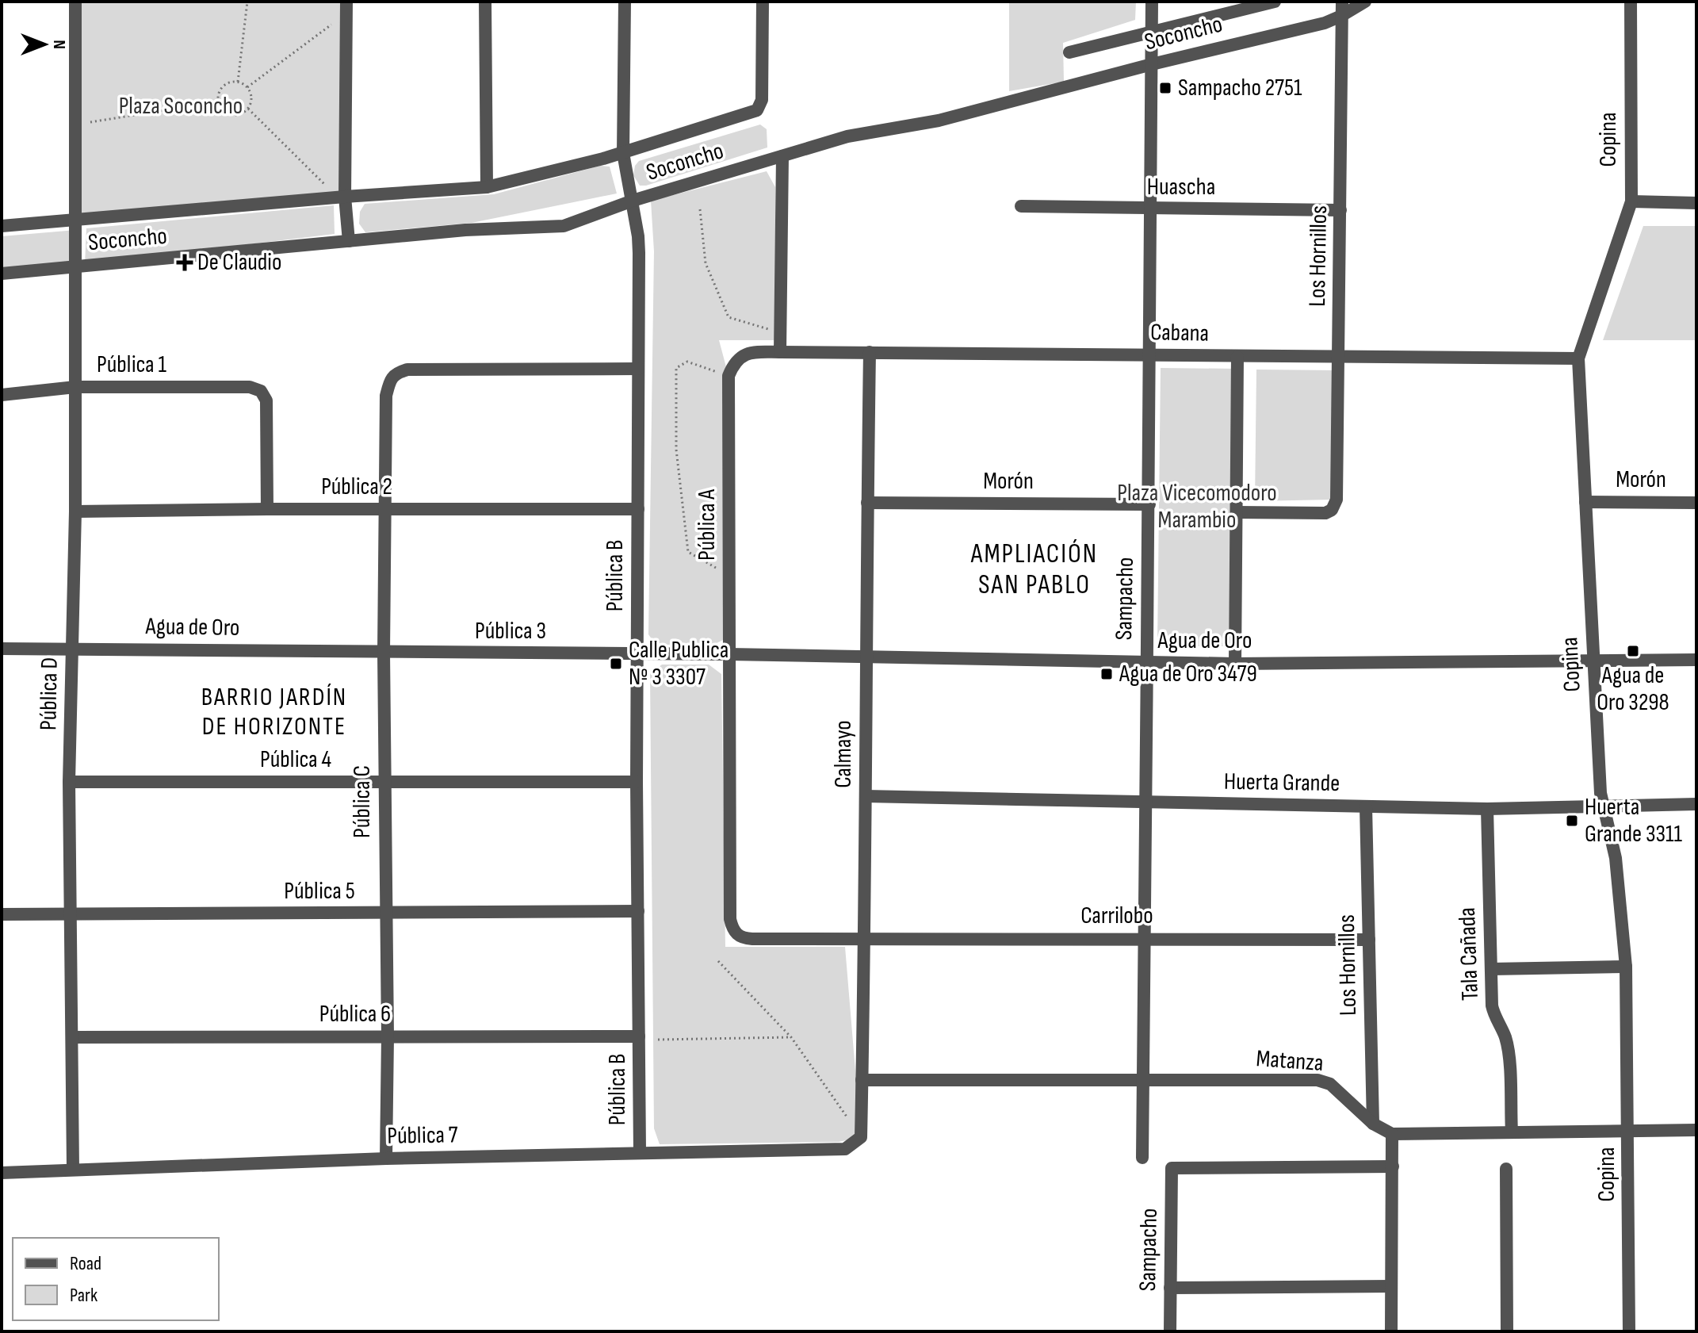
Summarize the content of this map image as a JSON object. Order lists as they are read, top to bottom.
{
  "streets": {
    "street": [
      "Soconcho",
      "Copina",
      "Huascha",
      "Los Hornillos",
      "Cabana",
      "Pública 1",
      "Morón",
      "Pública 2",
      "Pública A",
      "Pública B",
      "Sampacho",
      "Agua de Oro",
      "Pública 3",
      "Pública D",
      "Calmayo",
      "Pública 4",
      "Huerta Grande",
      "Pública C",
      "Pública 5",
      "Carrilobo",
      "Tala Cañada",
      "Pública 6",
      "Matanza",
      "Pública 7"
    ]
  },
  "crossings": [
    ["Soconcho", "Los Hornillos"],
    ["Soconcho", "Pública B"],
    ["Soconcho", "Sampacho"],
    ["Soconcho", "Pública D"],
    ["Copina", "Cabana"],
    ["Copina", "Morón"],
    ["Copina", "Agua de Oro"],
    ["Copina", "Huerta Grande"],
    ["Copina", "Matanza"],
    ["Huascha", "Los Hornillos"],
    ["Huascha", "Sampacho"],
    ["Los Hornillos", "Cabana"],
    ["Los Hornillos", "Huerta Grande"],
    ["Los Hornillos", "Carrilobo"],
    ["Los Hornillos", "Matanza"],
    ["Cabana", "Sampacho"],
    ["Cabana", "Calmayo"],
    ["Pública 1", "Pública 2"],
    ["Pública 1", "Pública D"],
    ["Morón", "Sampacho"],
    ["Morón", "Calmayo"],
    ["Pública 2", "Pública B"],
    ["Pública 2", "Pública D"],
    ["Pública 2", "Pública C"],
    ["Pública A", "Agua de Oro"],
    ["Pública A", "Calmayo"],
    ["Pública A", "Carrilobo"],
    ["Pública B", "Agua de Oro"],
    ["Pública B", "Pública 3"],
    ["Pública B", "Pública 4"],
    ["Pública B", "Pública C"],
    ["Pública B", "Pública 5"],
    ["Pública B", "Pública 6"],
    ["Pública B", "Pública 7"],
    ["Sampacho", "Agua de Oro"],
    ["Sampacho", "Huerta Grande"],
    ["Sampacho", "Carrilobo"],
    ["Sampacho", "Matanza"],
    ["Agua de Oro", "Pública 3"],
    ["Agua de Oro", "Pública D"],
    ["Agua de Oro", "Calmayo"],
    ["Agua de Oro", "Pública C"],
    ["Pública 3", "Pública C"],
    ["Pública D", "Pública 4"],
    ["Pública D", "Pública 5"],
    ["Pública D", "Pública 6"],
    ["Pública D", "Pública 7"],
    ["Calmayo", "Huerta Grande"],
    ["Calmayo", "Carrilobo"],
    ["Calmayo", "Matanza"],
    ["Calmayo", "Pública 7"],
    ["Pública 4", "Pública C"],
    ["Huerta Grande", "Tala Cañada"],
    ["Pública C", "Pública 5"],
    ["Pública C", "Pública 6"],
    ["Pública C", "Pública 7"],
    ["Tala Cañada", "Matanza"]
  ],
  "districts": ["AMPLIACIÓN SAN PABLO", "BARRIO JARDÍN DE HORIZONTE"],
  "parks": ["Plaza Soconcho", "Plaza Vicecomodoro Marambio"],
  "places": {
    "transit": [
      "Sampacho 2751",
      "Agua de Oro 3298",
      "Calle Publica Nº 3 3307",
      "Agua de Oro 3479",
      "Huerta Grande 3311"
    ],
    "health": ["De Claudio"]
  },
  "legend": ["Road", "Park"],
  "north": "right"
}
